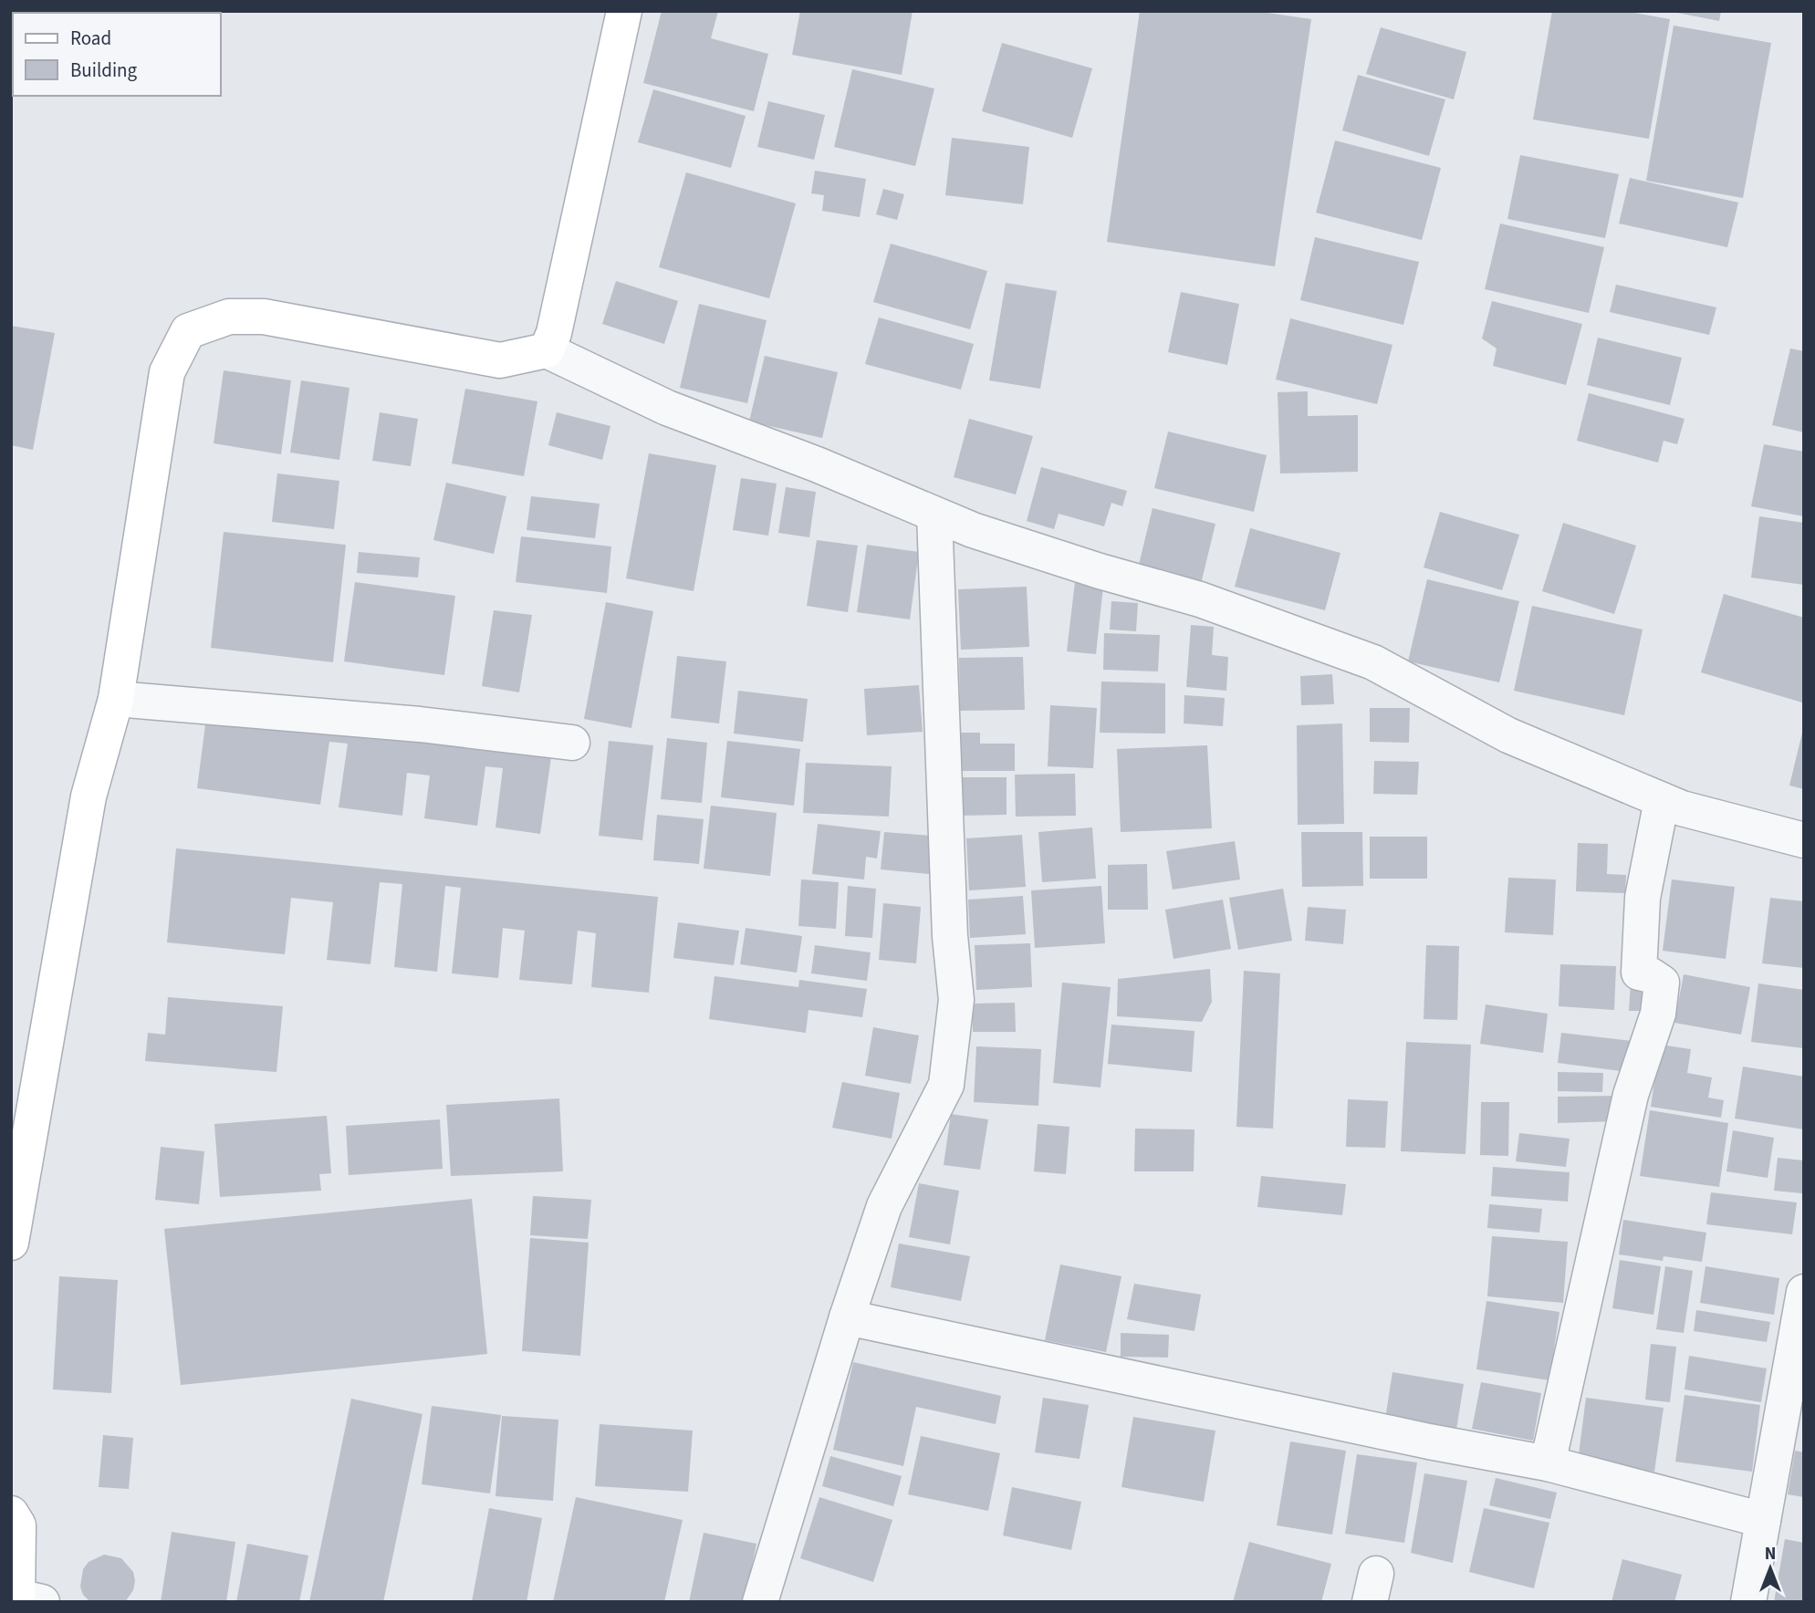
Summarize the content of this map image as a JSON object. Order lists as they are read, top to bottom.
{
  "legend": ["Road", "Building"],
  "north": "top"
}
